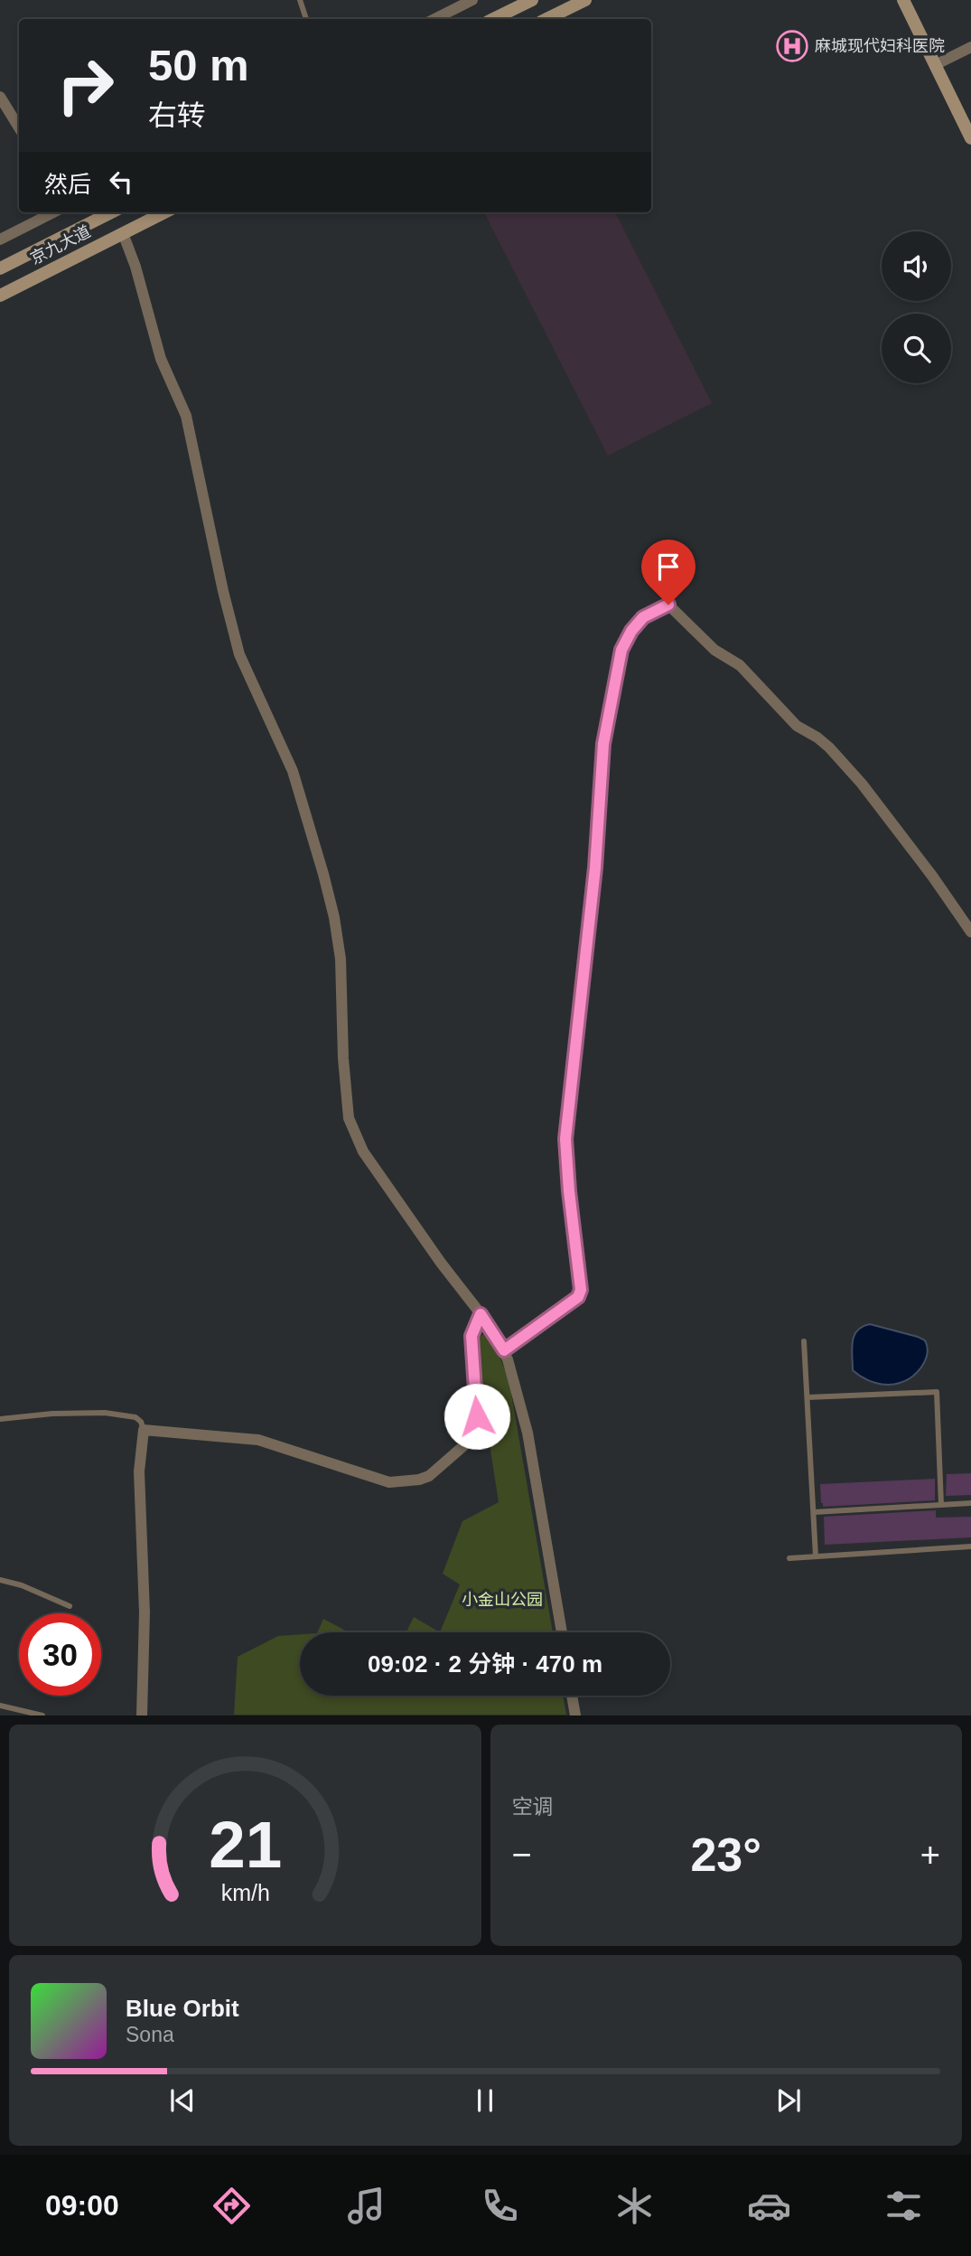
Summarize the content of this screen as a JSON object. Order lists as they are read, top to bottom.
{
  "streets": {
    "street": ["京九大道"]
  },
  "parks": ["小金山公园"],
  "places": {
    "hospital": ["麻城现代妇科医院"]
  },
  "page": {
    "turn": ["50 m", "右转"],
    "then": "然后",
    "limit": "30",
    "trip": "09:02 · 2 分钟 · 470 m",
    "tile": "空调",
    "heat": ["−", "23°", "+"],
    "song": ["Blue Orbit", "Sona"],
    "tabs": "09:00",
    "gauge": ["21", "km/h"]
  }
}
